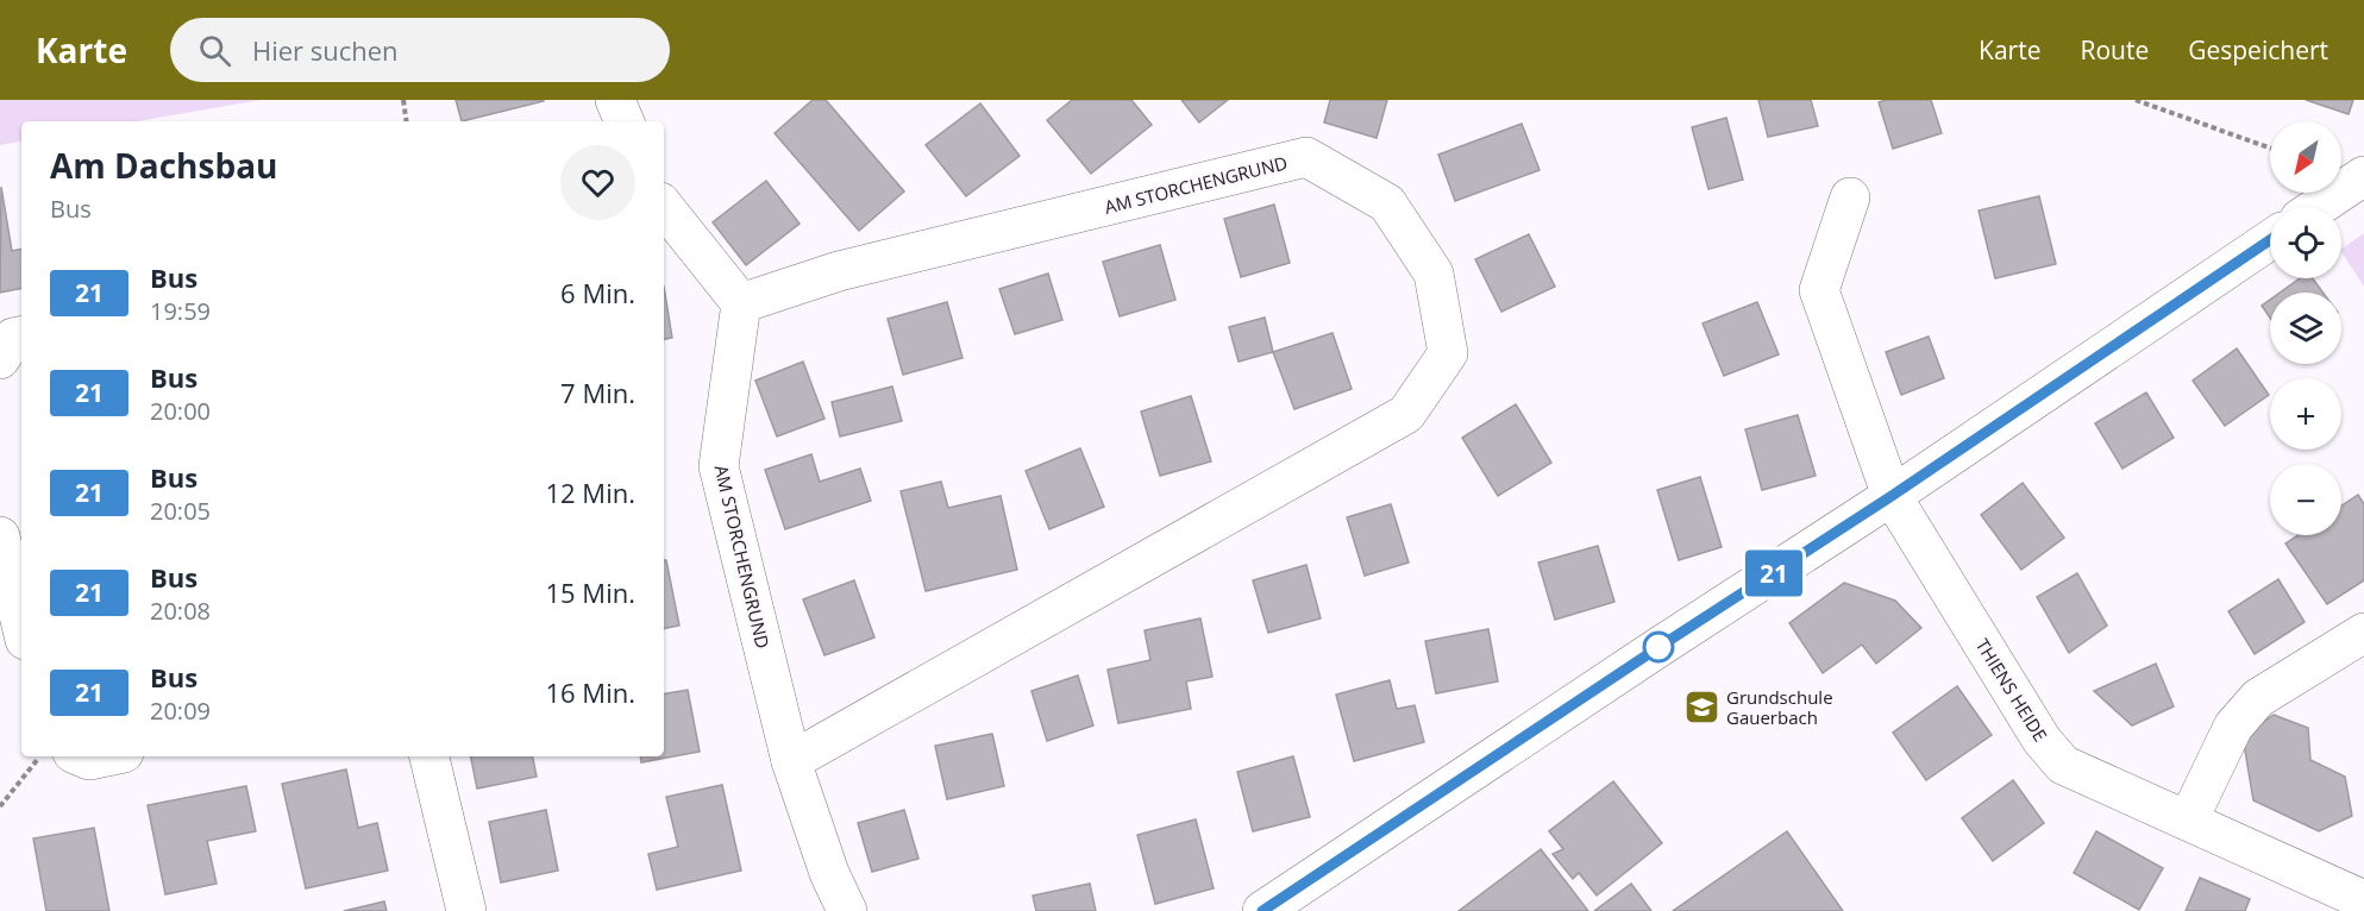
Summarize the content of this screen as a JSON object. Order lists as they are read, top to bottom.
{
  "streets": {
    "street": ["AM STORCHENGRUND", "THIENS HEIDE"]
  },
  "places": {
    "school or university": ["Grundschule Gauerbach"]
  },
  "lines": ["bus line 21"],
  "north": "bottom left",
  "page": {
    "header": "Karte",
    "search": "Hier suchen",
    "nav": ["Karte", "Route", "Gespeichert"],
    "on_map": "21",
    "map_buttons": ["+", "−"],
    "heading": ["Am Dachsbau", "Bus"],
    "list": [
      {
        "mark": "21",
        "name": "Bus",
        "note": "19:59",
        "value": "6 Min."
      },
      {
        "mark": "21",
        "name": "Bus",
        "note": "20:00",
        "value": "7 Min."
      },
      {
        "mark": "21",
        "name": "Bus",
        "note": "20:05",
        "value": "12 Min."
      },
      {
        "mark": "21",
        "name": "Bus",
        "note": "20:08",
        "value": "15 Min."
      },
      {
        "mark": "21",
        "name": "Bus",
        "note": "20:09",
        "value": "16 Min."
      }
    ]
  }
}
